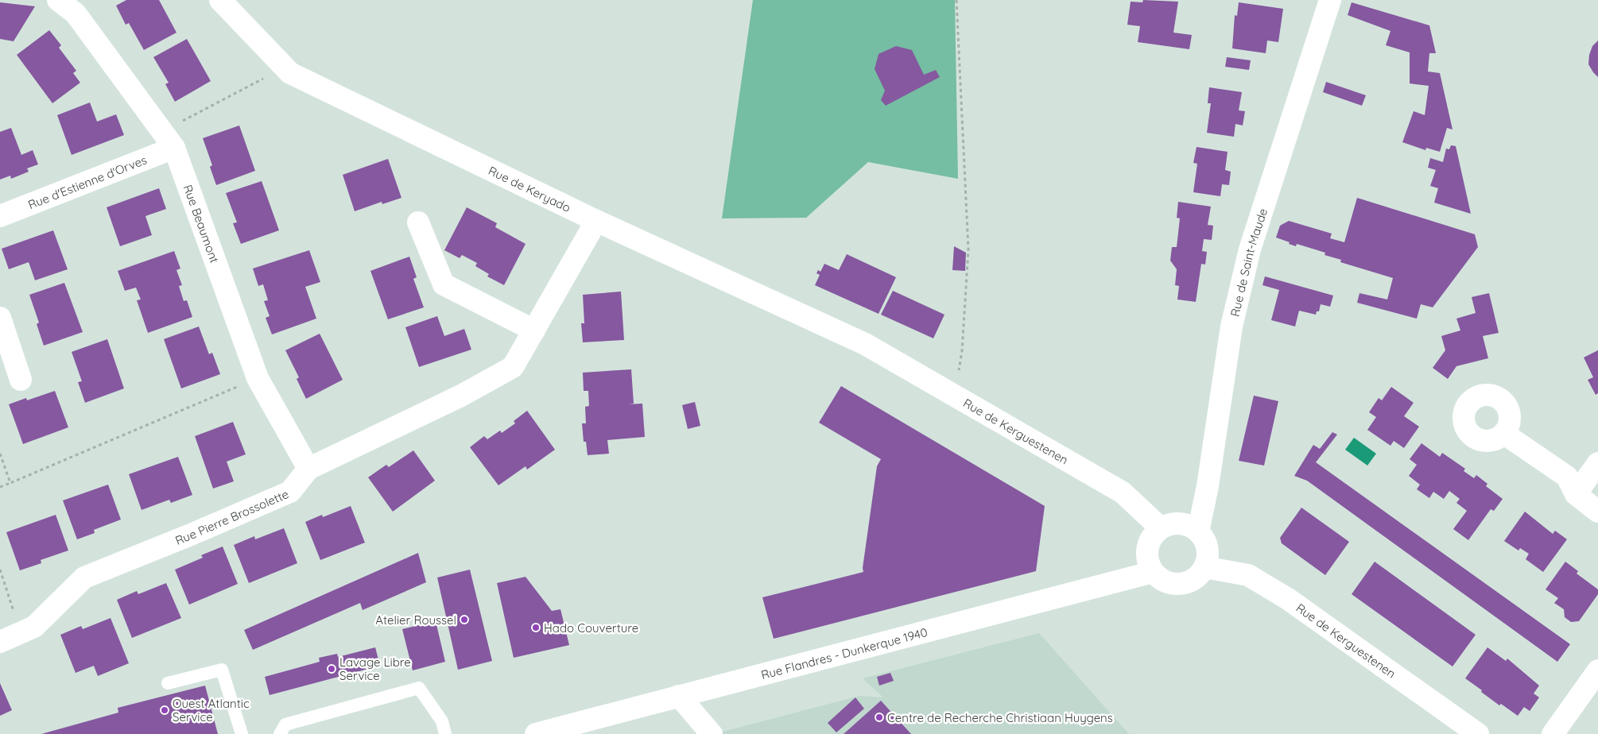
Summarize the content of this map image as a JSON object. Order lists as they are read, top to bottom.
{
  "streets": {
    "street": [
      "Rue d'Estienne d'Orves",
      "Rue de Keryado",
      "Rue Beaumont",
      "Rue de Saint-Maude",
      "Rue de Kerguestenen",
      "Rue Pierre Brossolette",
      "Rue Flandres - Dunkerque 1940"
    ]
  },
  "crossings": [
    ["Rue d'Estienne d'Orves", "Rue Beaumont"],
    ["Rue de Keryado", "Rue de Kerguestenen"],
    ["Rue de Keryado", "Rue Pierre Brossolette"],
    ["Rue Beaumont", "Rue Pierre Brossolette"],
    ["Rue de Saint-Maude", "Rue de Kerguestenen"],
    ["Rue de Saint-Maude", "Rue Flandres - Dunkerque 1940"],
    ["Rue de Kerguestenen", "Rue Flandres - Dunkerque 1940"]
  ],
  "places": [
    "Atelier Roussel",
    "Hado Couverture",
    "Lavage Libre Service",
    "Ouest Atlantic Service",
    "Centre de Recherche Christiaan Huygens"
  ]
}
